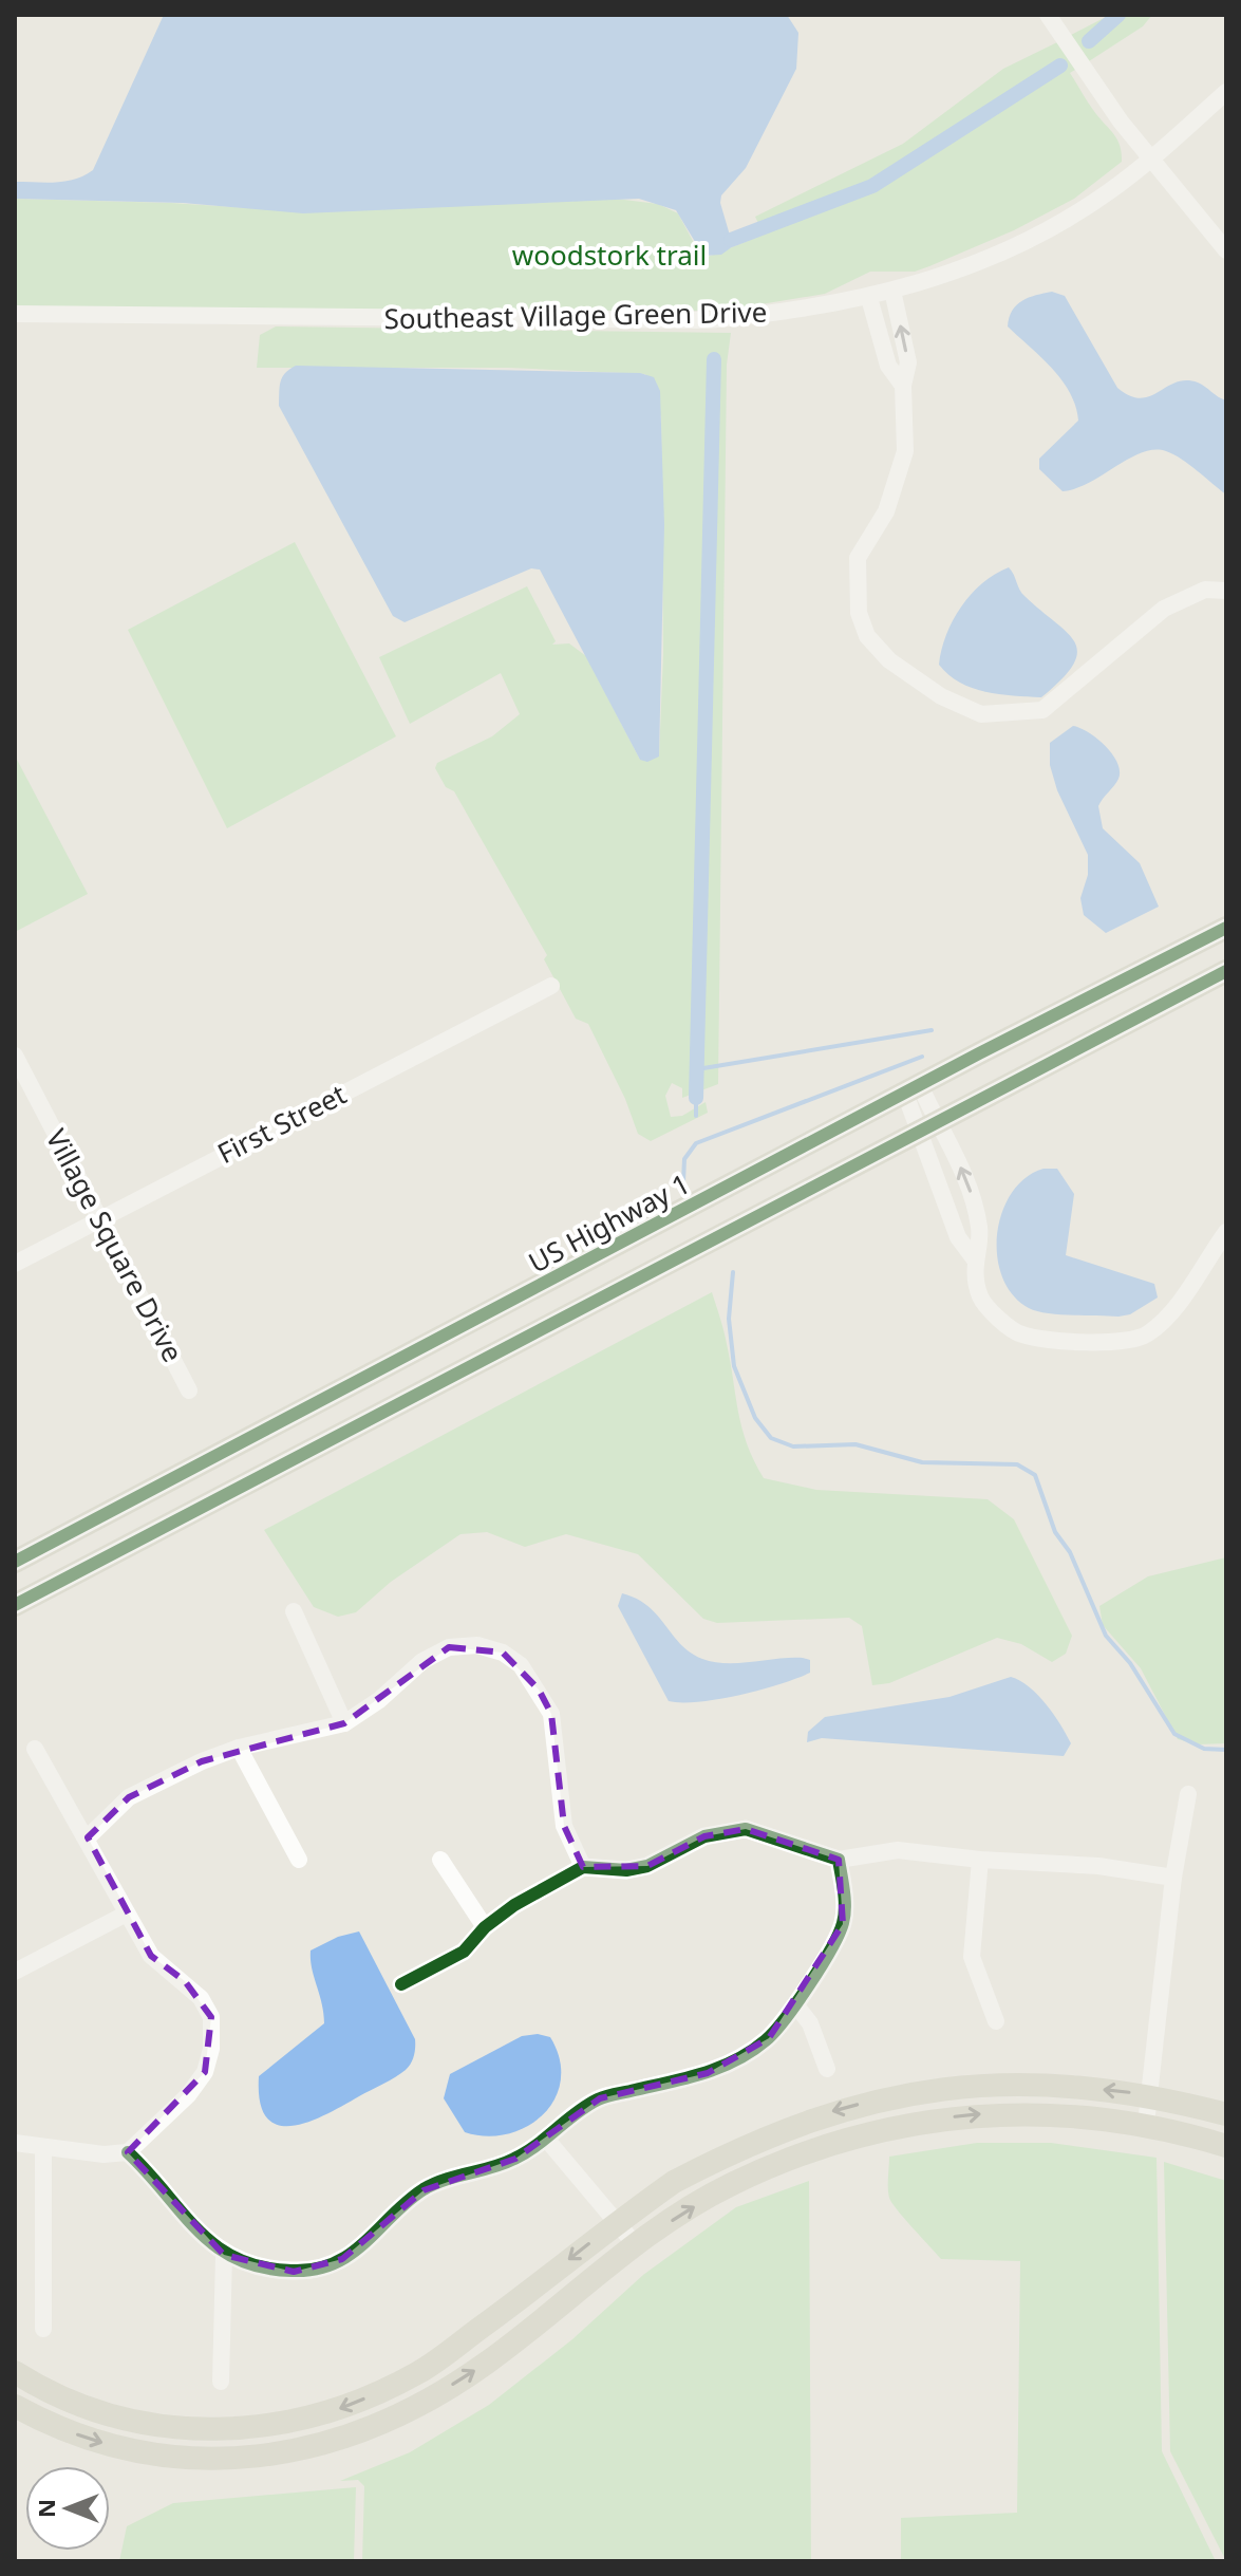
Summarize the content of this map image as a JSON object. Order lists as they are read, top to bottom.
{
  "streets": {
    "main road": ["US Highway 1"],
    "street": ["Southeast Village Green Drive", "First Street", "Village Square Drive"]
  },
  "crossings": [
    ["First Street", "Village Square Drive"]
  ],
  "parks": ["woodstork trail"],
  "north": "left"
}
